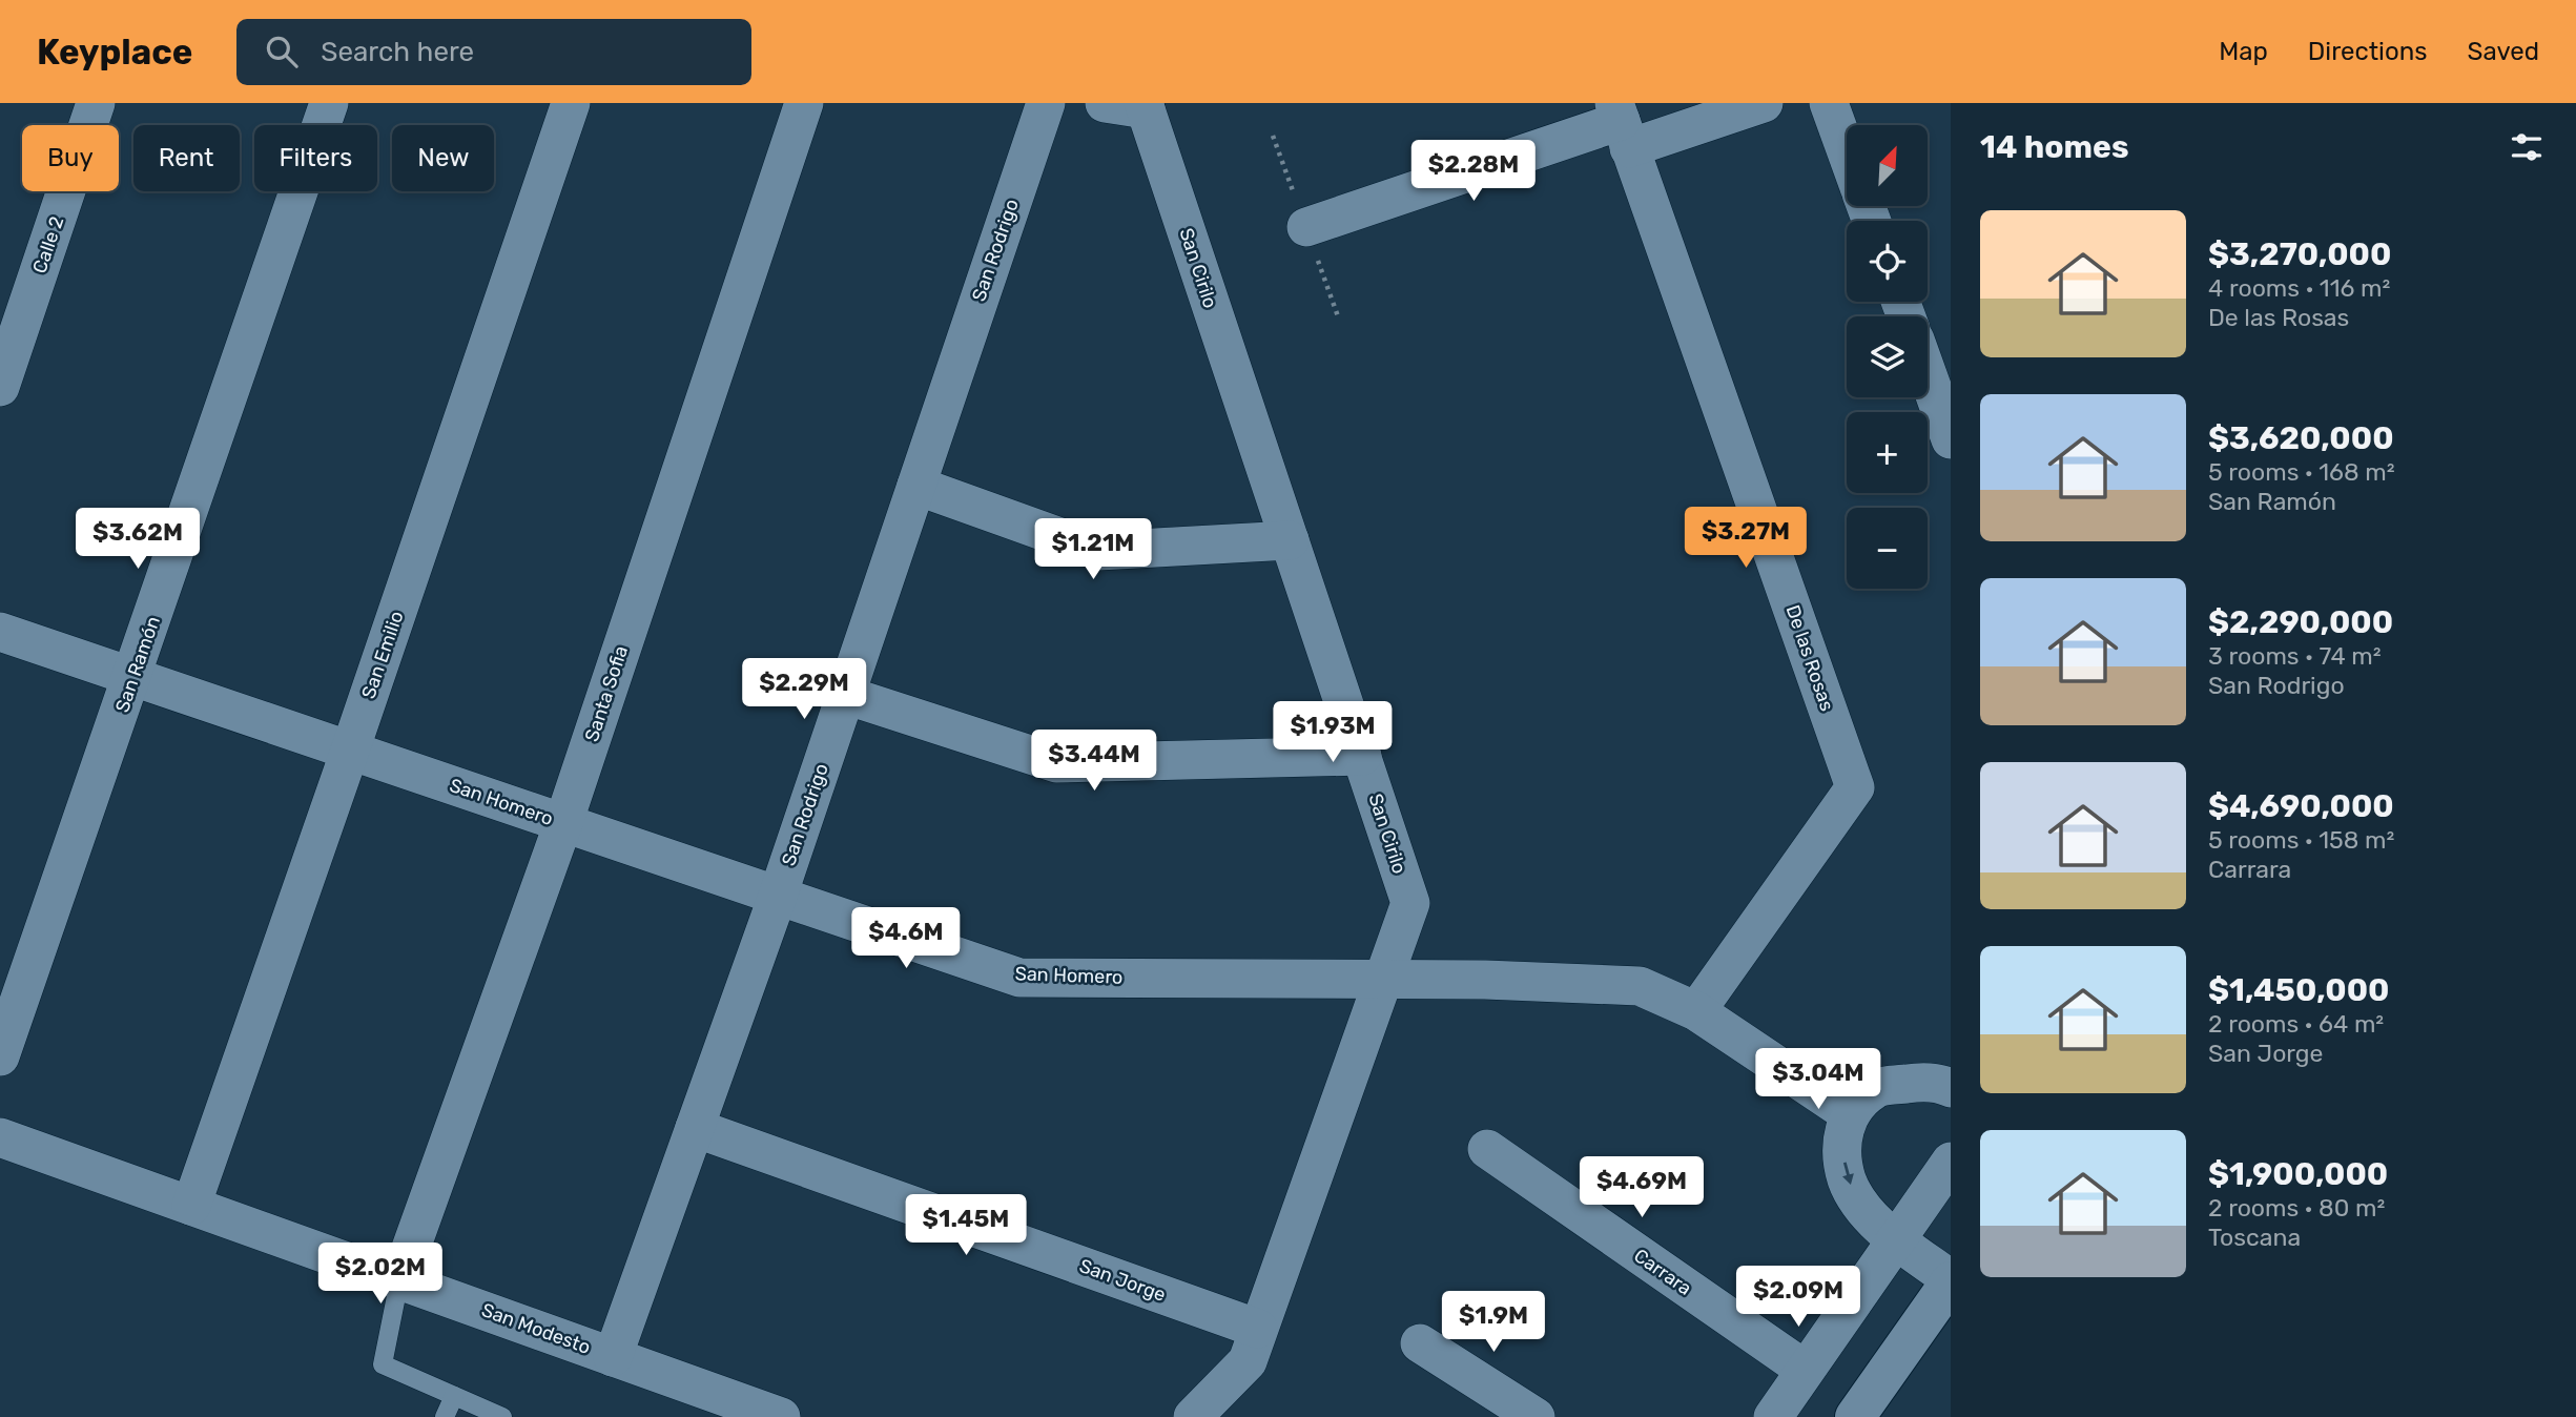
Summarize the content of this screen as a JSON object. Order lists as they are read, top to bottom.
{
  "streets": {
    "street": [
      "Calle 2",
      "San Rodrigo",
      "San Cirilo",
      "San Emilio",
      "De las Rosas",
      "San Ramón",
      "Santa Sofia",
      "San Homero",
      "Carrara",
      "San Jorge",
      "San Modesto"
    ]
  },
  "crossings": [
    ["San Rodrigo", "San Homero"],
    ["San Rodrigo", "San Jorge"],
    ["San Rodrigo", "San Modesto"],
    ["San Cirilo", "San Homero"],
    ["San Cirilo", "San Jorge"],
    ["San Emilio", "San Homero"],
    ["San Emilio", "San Modesto"],
    ["De las Rosas", "San Homero"],
    ["San Ramón", "San Homero"],
    ["Santa Sofia", "San Homero"],
    ["Santa Sofia", "San Modesto"]
  ],
  "north": "top right",
  "page": {
    "header": "Keyplace",
    "search": "Search here",
    "nav": ["Map", "Directions", "Saved"],
    "heading": "14 homes",
    "map_buttons": ["+", "−"],
    "chip": [
      "Buy",
      "Rent",
      "Filters",
      "New"
    ],
    "price": [
      "$2.28M",
      "$3.27M",
      "$3.62M",
      "$1.21M",
      "$2.29M",
      "$1.93M",
      "$3.44M",
      "$4.6M",
      "$3.04M",
      "$4.69M",
      "$1.45M",
      "$2.02M",
      "$2.09M",
      "$1.9M"
    ],
    "list": [
      {
        "name": "$3,270,000",
        "note": "4 rooms · 116 m² · De las Rosas"
      },
      {
        "name": "$3,620,000",
        "note": "5 rooms · 168 m² · San Ramón"
      },
      {
        "name": "$2,290,000",
        "note": "3 rooms · 74 m² · San Rodrigo"
      },
      {
        "name": "$4,690,000",
        "note": "5 rooms · 158 m² · Carrara"
      },
      {
        "name": "$1,450,000",
        "note": "2 rooms · 64 m² · San Jorge"
      },
      {
        "name": "$1,900,000",
        "note": "2 rooms · 80 m² · Toscana"
      }
    ]
  }
}
